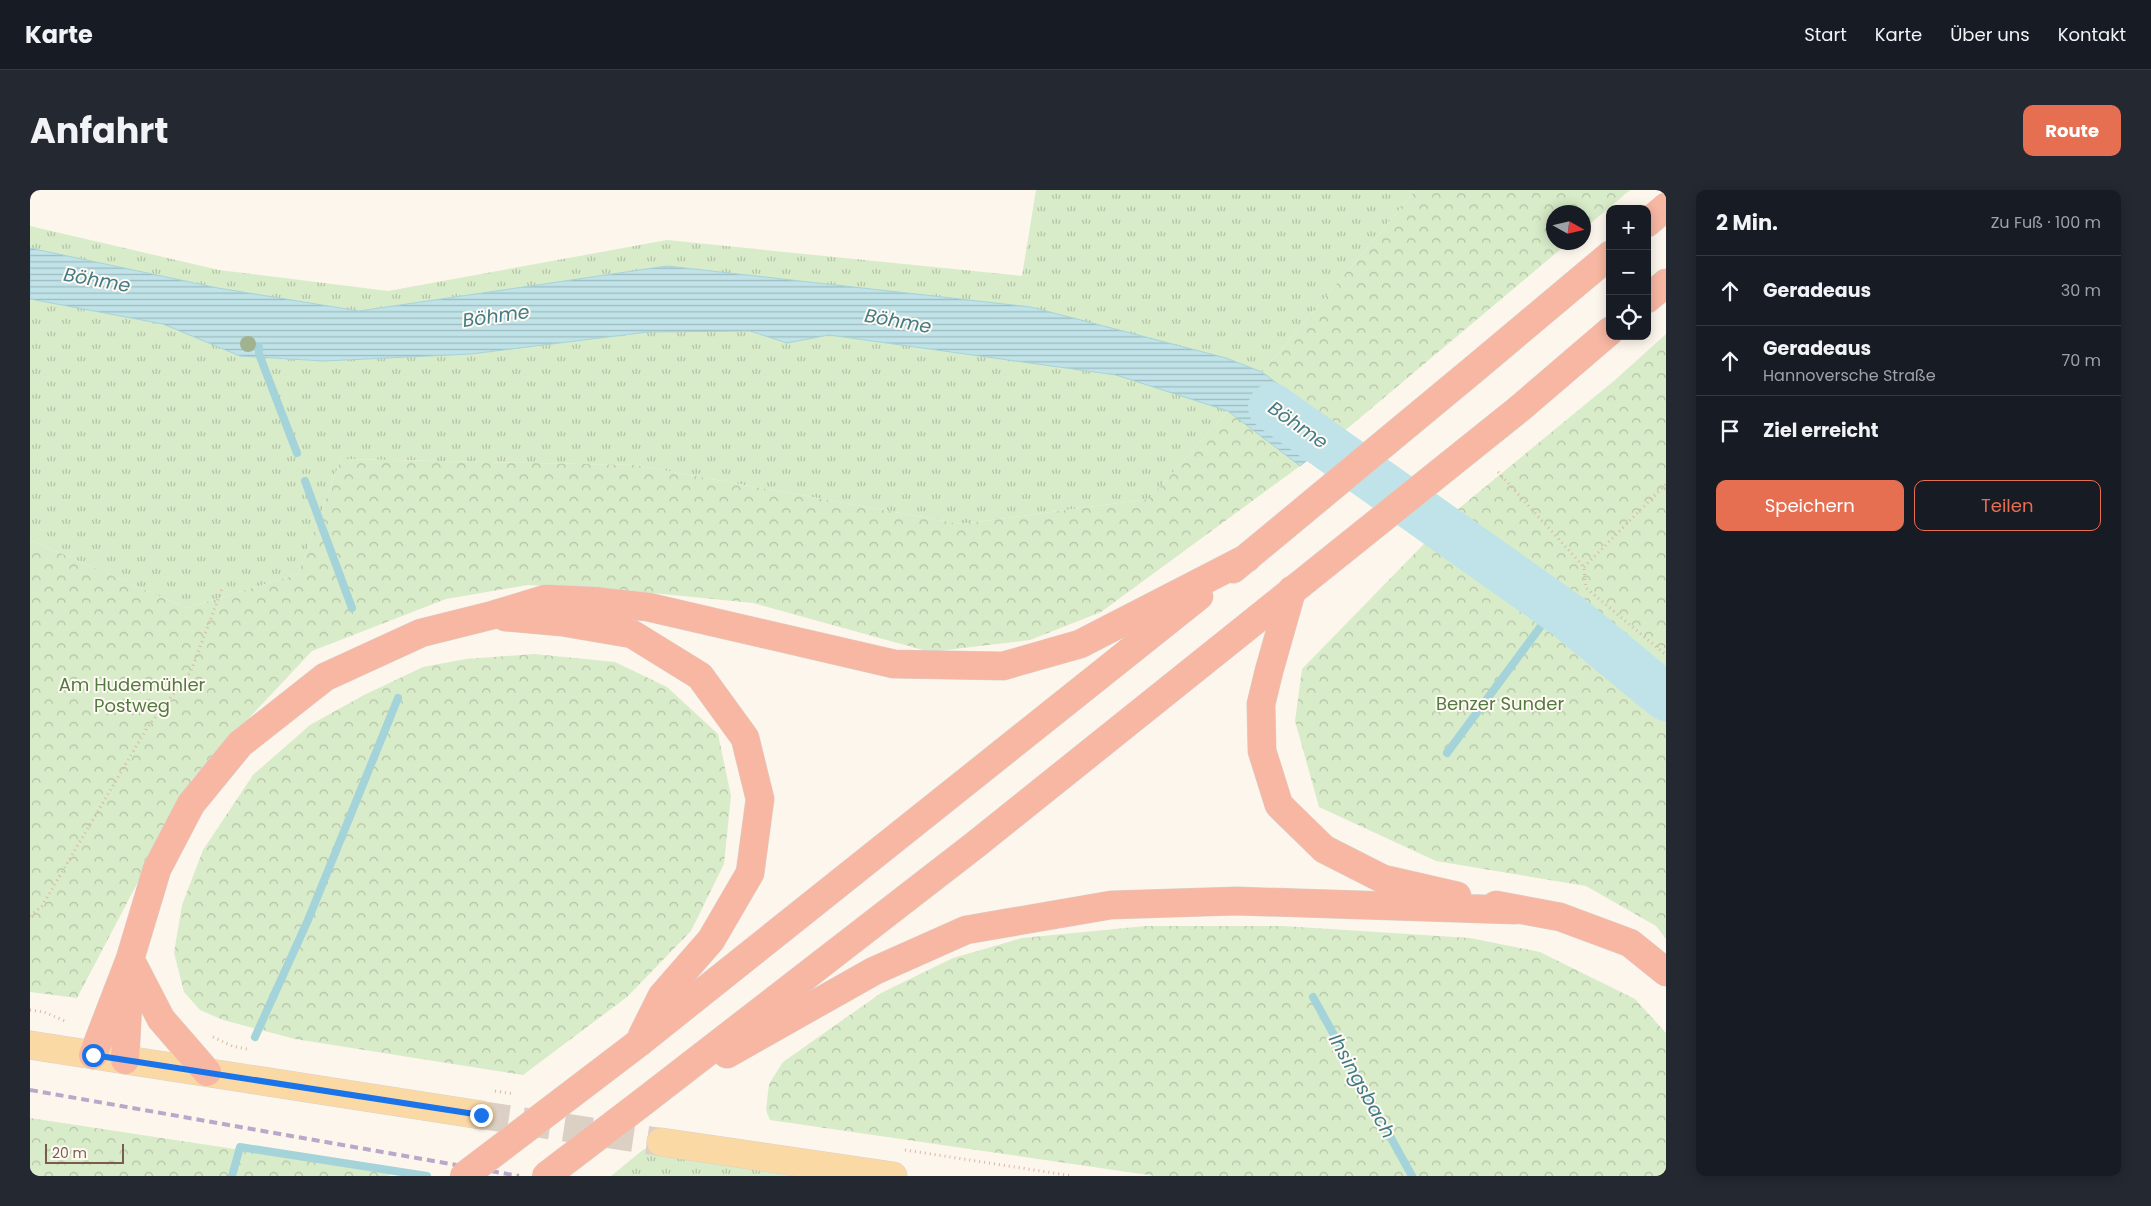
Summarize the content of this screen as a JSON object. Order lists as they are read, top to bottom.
{
  "water": ["Böhme", "Ihsingsbach"],
  "parks": ["Am Hudemühler Postweg", "Benzer Sunder"],
  "scale_bar": "20 m",
  "north": "right",
  "page": {
    "header": "Karte",
    "nav": [
      "Start",
      "Karte",
      "Über uns",
      "Kontakt"
    ],
    "title": "Anfahrt",
    "buttons": [
      "Route",
      ["Speichern", "Teilen"]
    ],
    "heading": ["2 Min.", "Zu Fuß · 100 m"],
    "map_buttons": ["+", "−"],
    "list": [
      ["Geradeaus", "30 m"],
      ["Geradeaus", "Hannoversche Straße", "70 m"],
      "Ziel erreicht"
    ],
    "scale": "20 m"
  }
}
